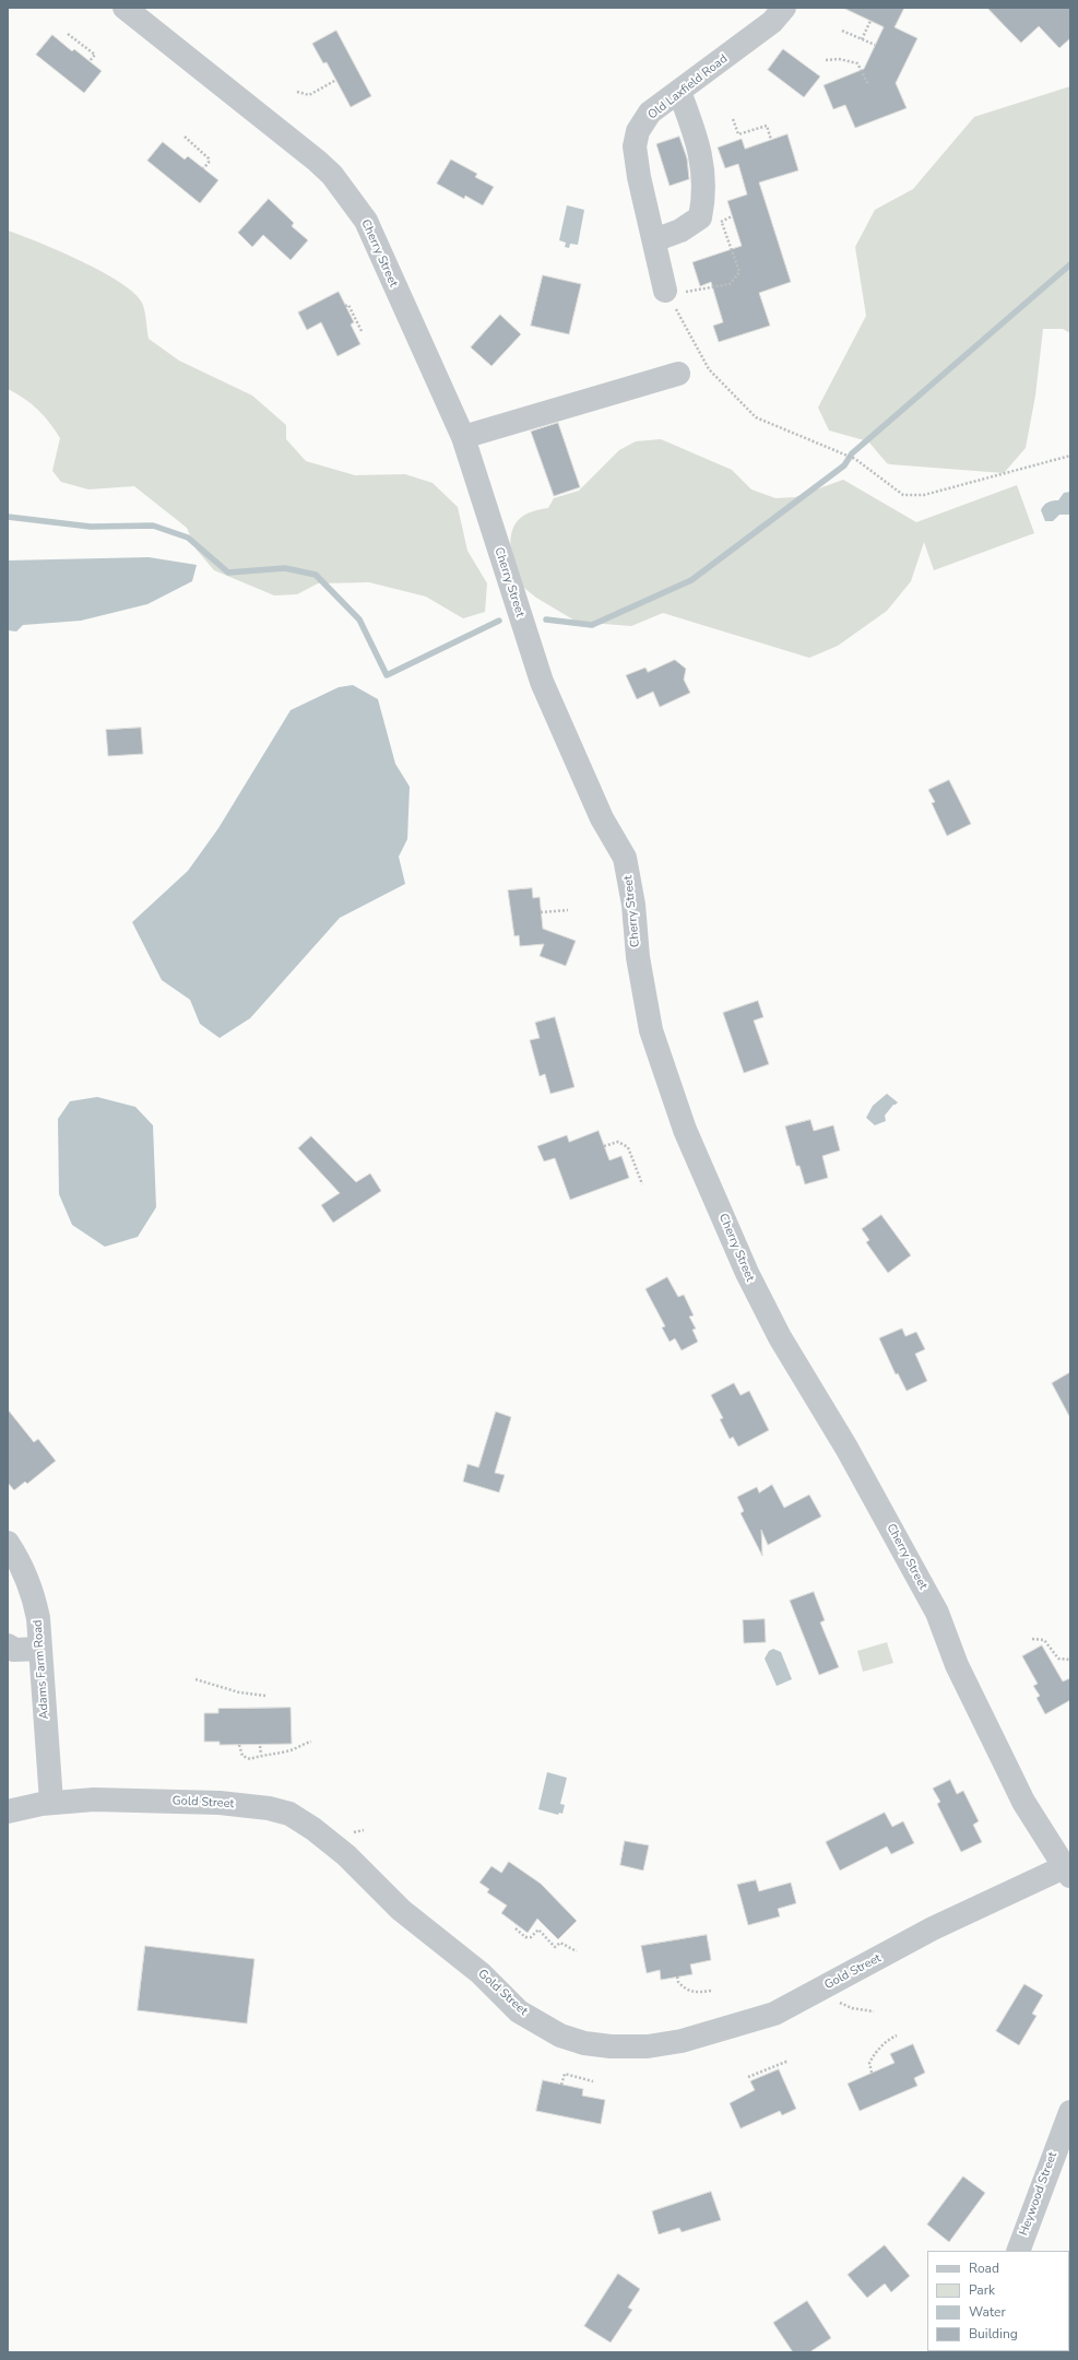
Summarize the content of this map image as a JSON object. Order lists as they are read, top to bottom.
{
  "streets": {
    "street": [
      "Old Laxfield Road",
      "Cherry Street",
      "Adams Farm Road",
      "Gold Street",
      "Heywood Street"
    ]
  },
  "crossings": [
    ["Cherry Street", "Gold Street"],
    ["Adams Farm Road", "Gold Street"]
  ],
  "legend": [
    "Road",
    "Park",
    "Water",
    "Building"
  ]
}
